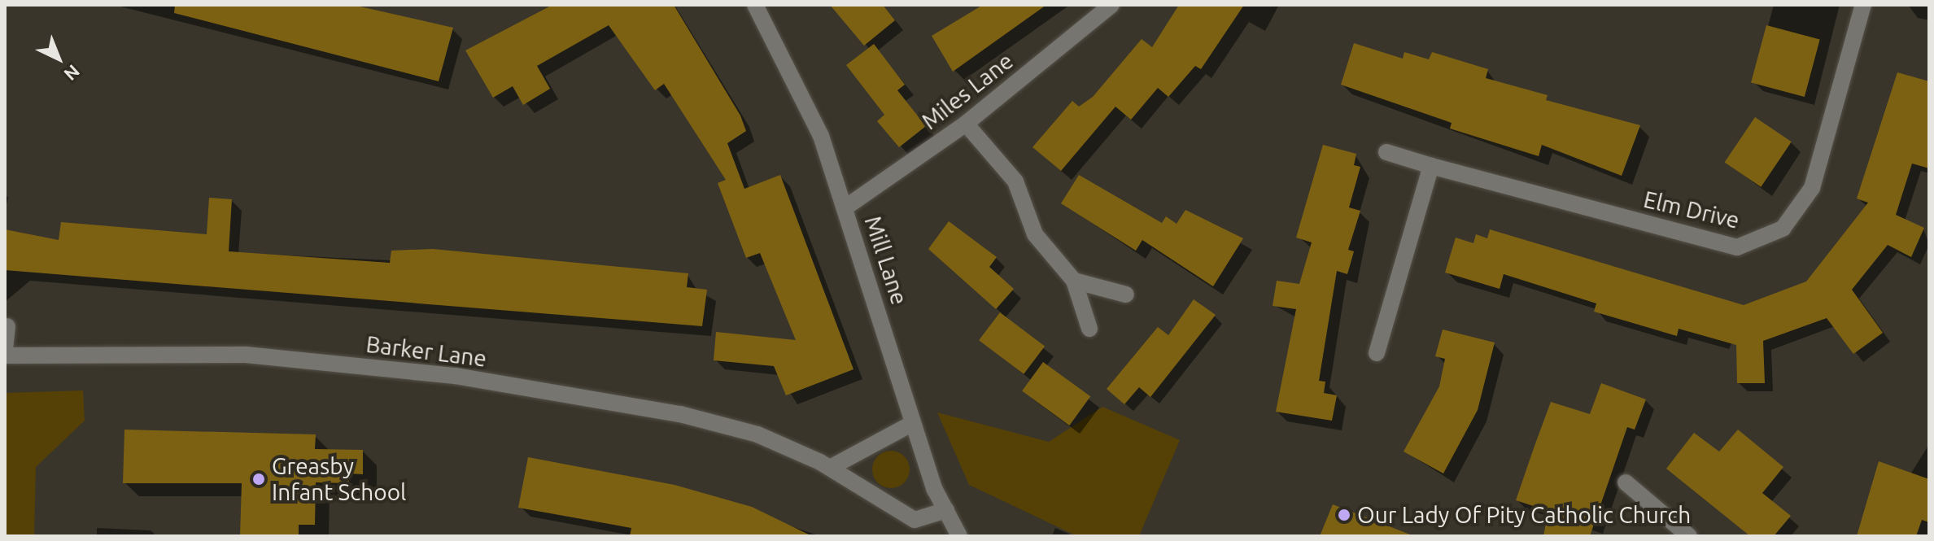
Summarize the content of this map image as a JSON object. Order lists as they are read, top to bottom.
{
  "streets": {
    "street": [
      "Miles Lane",
      "Elm Drive",
      "Mill Lane",
      "Barker Lane"
    ]
  },
  "crossings": [
    ["Miles Lane", "Mill Lane"],
    ["Mill Lane", "Barker Lane"]
  ],
  "places": ["Greasby Infant School", "Our Lady Of Pity Catholic Church"],
  "north": "bottom right"
}
